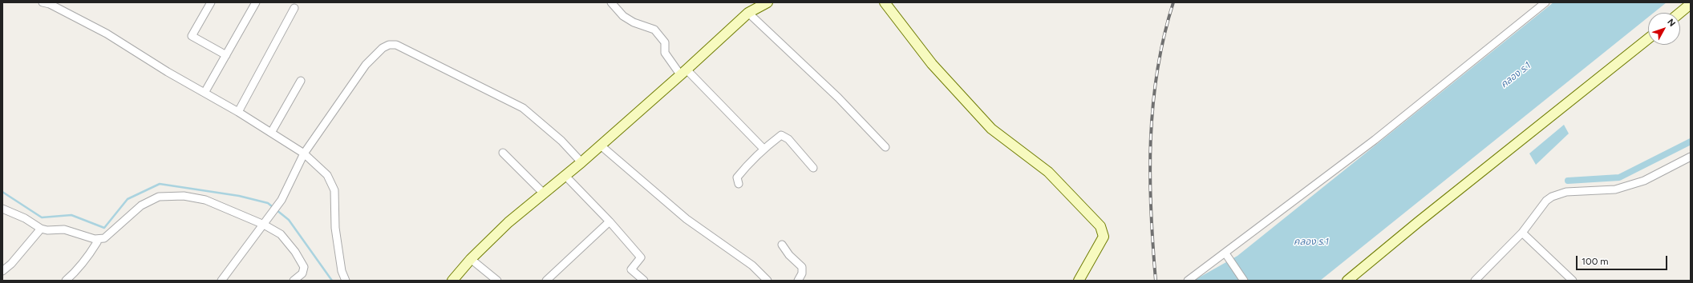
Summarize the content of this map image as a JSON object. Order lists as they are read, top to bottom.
{
  "water": ["คลอง ร.1"],
  "scale_bar": "100 m",
  "north": "top right"
}
